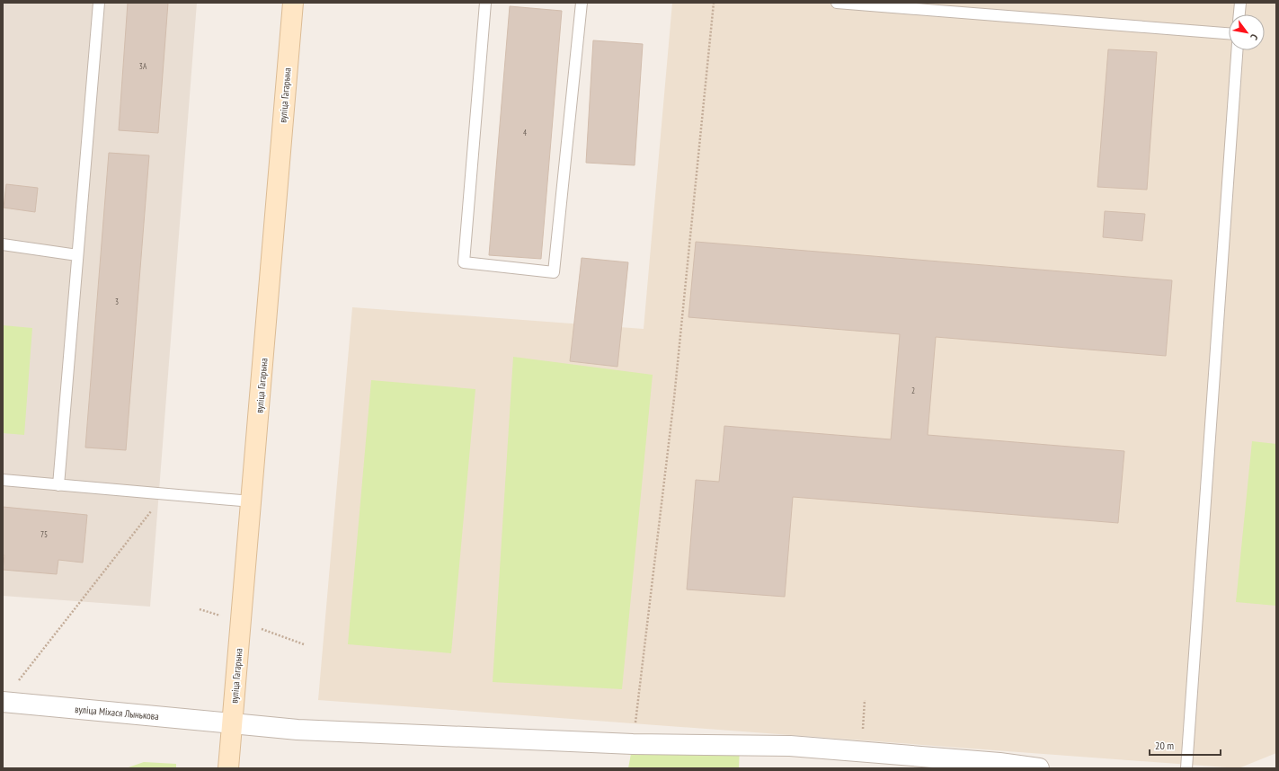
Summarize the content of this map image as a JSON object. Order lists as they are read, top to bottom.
{
  "streets": {
    "main road": ["вуліца Гагарына"],
    "street": ["вуліца Міхася Лынькова"]
  },
  "crossings": [
    ["вуліца Гагарына", "вуліца Міхася Лынькова"]
  ],
  "house_numbers": [
    "3А",
    "4",
    "3",
    "2",
    "75"
  ],
  "scale_bar": "20 m",
  "north": "bottom right"
}
